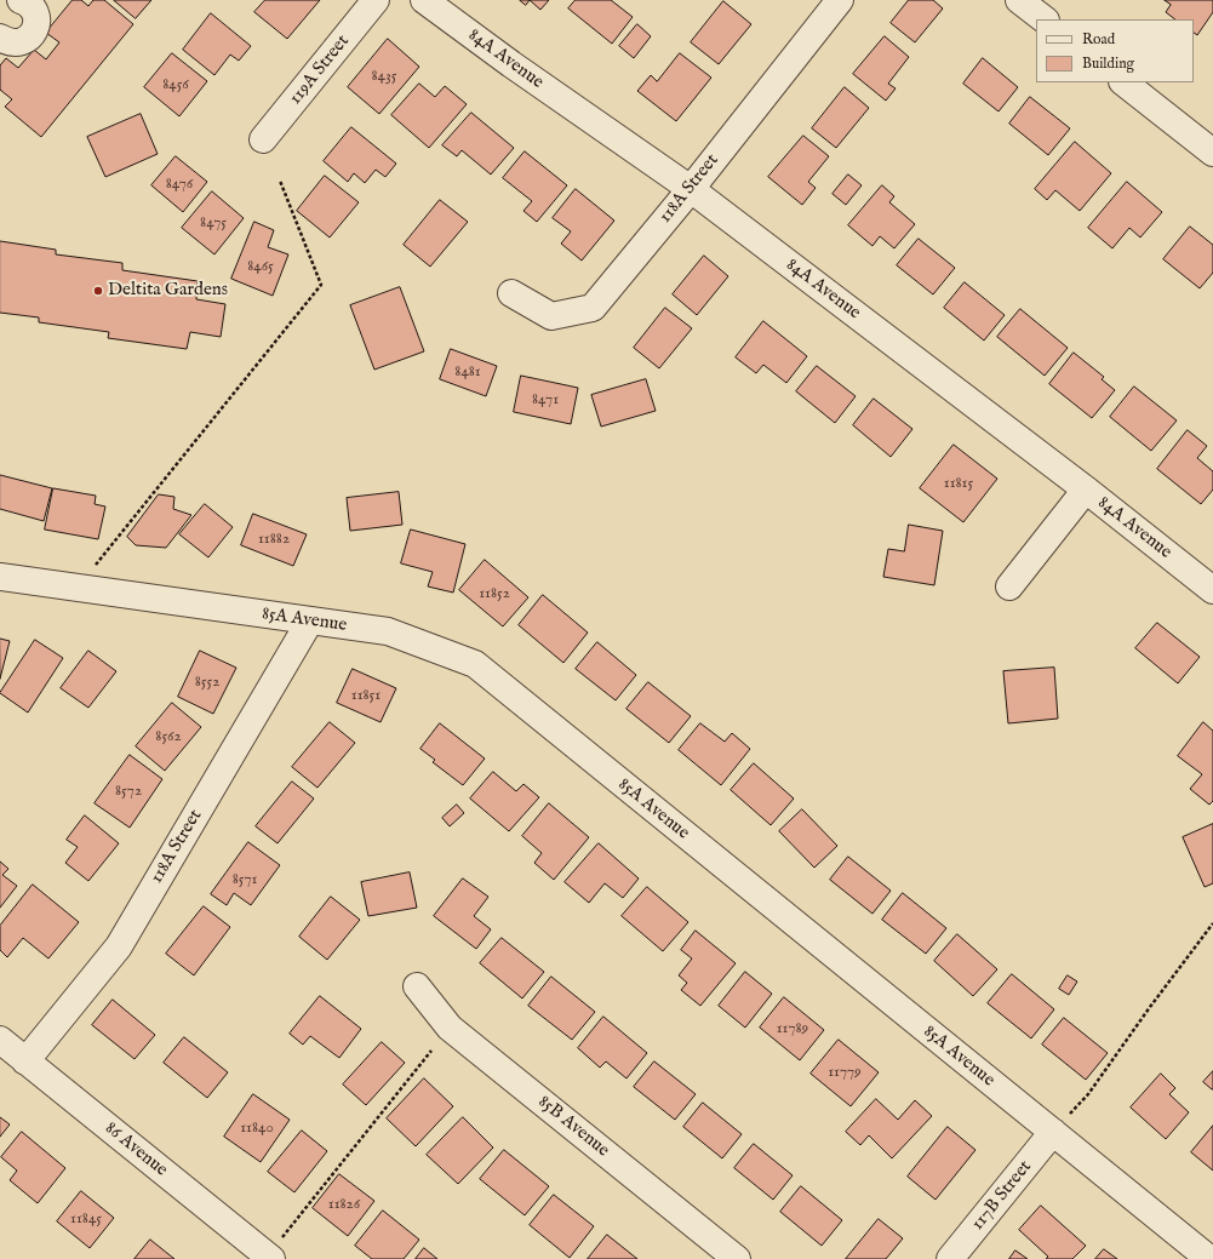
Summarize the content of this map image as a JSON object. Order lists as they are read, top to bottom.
{
  "streets": {
    "street": [
      "84A Avenue",
      "119A Street",
      "118A Street",
      "85A Avenue",
      "85B Avenue",
      "86 Avenue",
      "117B Street"
    ]
  },
  "crossings": [
    ["84A Avenue", "118A Street"],
    ["118A Street", "85A Avenue"],
    ["118A Street", "86 Avenue"],
    ["85A Avenue", "117B Street"]
  ],
  "places": ["Deltita Gardens"],
  "house_numbers": [
    "8435",
    "8456",
    "8476",
    "8475",
    "8465",
    "8481",
    "8471",
    "11815",
    "11882",
    "11852",
    "8552",
    "11851",
    "8562",
    "8572",
    "8571",
    "11789",
    "11779",
    "11840",
    "11826",
    "11845"
  ],
  "legend": ["Road", "Building"]
}
